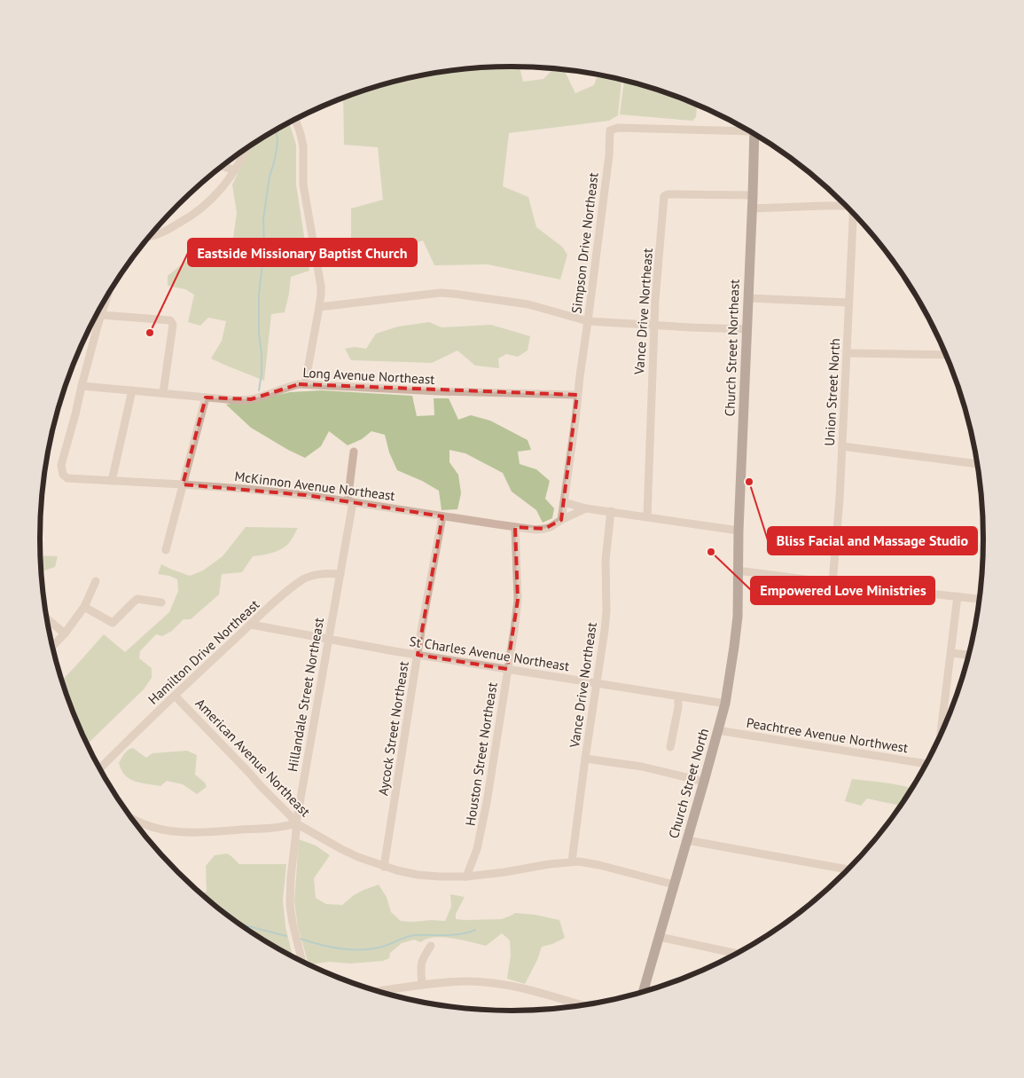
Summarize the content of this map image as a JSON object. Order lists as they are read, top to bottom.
{
  "streets": {
    "main road": ["Church Street Northeast", "Church Street North"],
    "street": [
      "Simpson Drive Northeast",
      "Vance Drive Northeast",
      "Long Avenue Northeast",
      "Union Street North",
      "McKinnon Avenue Northeast",
      "Hamilton Drive Northeast",
      "St Charles Avenue Northeast",
      "Hillandale Street Northeast",
      "Aycock Street Northeast",
      "Peachtree Avenue Northwest",
      "Houston Street Northeast",
      "American Avenue Northeast"
    ]
  },
  "crossings": [
    ["Simpson Drive Northeast", "Long Avenue Northeast"],
    ["Vance Drive Northeast", "Church Street Northeast"],
    ["Vance Drive Northeast", "St Charles Avenue Northeast"],
    ["Vance Drive Northeast", "American Avenue Northeast"],
    ["Church Street Northeast", "Church Street North"],
    ["Long Avenue Northeast", "McKinnon Avenue Northeast"],
    ["McKinnon Avenue Northeast", "Hillandale Street Northeast"],
    ["McKinnon Avenue Northeast", "Aycock Street Northeast"],
    ["McKinnon Avenue Northeast", "Houston Street Northeast"],
    ["Hamilton Drive Northeast", "St Charles Avenue Northeast"],
    ["Hamilton Drive Northeast", "Hillandale Street Northeast"],
    ["Hamilton Drive Northeast", "American Avenue Northeast"],
    ["St Charles Avenue Northeast", "Hillandale Street Northeast"],
    ["St Charles Avenue Northeast", "Aycock Street Northeast"],
    ["St Charles Avenue Northeast", "Houston Street Northeast"],
    ["St Charles Avenue Northeast", "Church Street North"],
    ["Hillandale Street Northeast", "American Avenue Northeast"],
    ["Aycock Street Northeast", "American Avenue Northeast"],
    ["Peachtree Avenue Northwest", "Church Street North"],
    ["Houston Street Northeast", "American Avenue Northeast"],
    ["American Avenue Northeast", "Church Street North"]
  ],
  "places": ["Eastside Missionary Baptist Church", "Bliss Facial and Massage Studio", "Empowered Love Ministries"]
}
